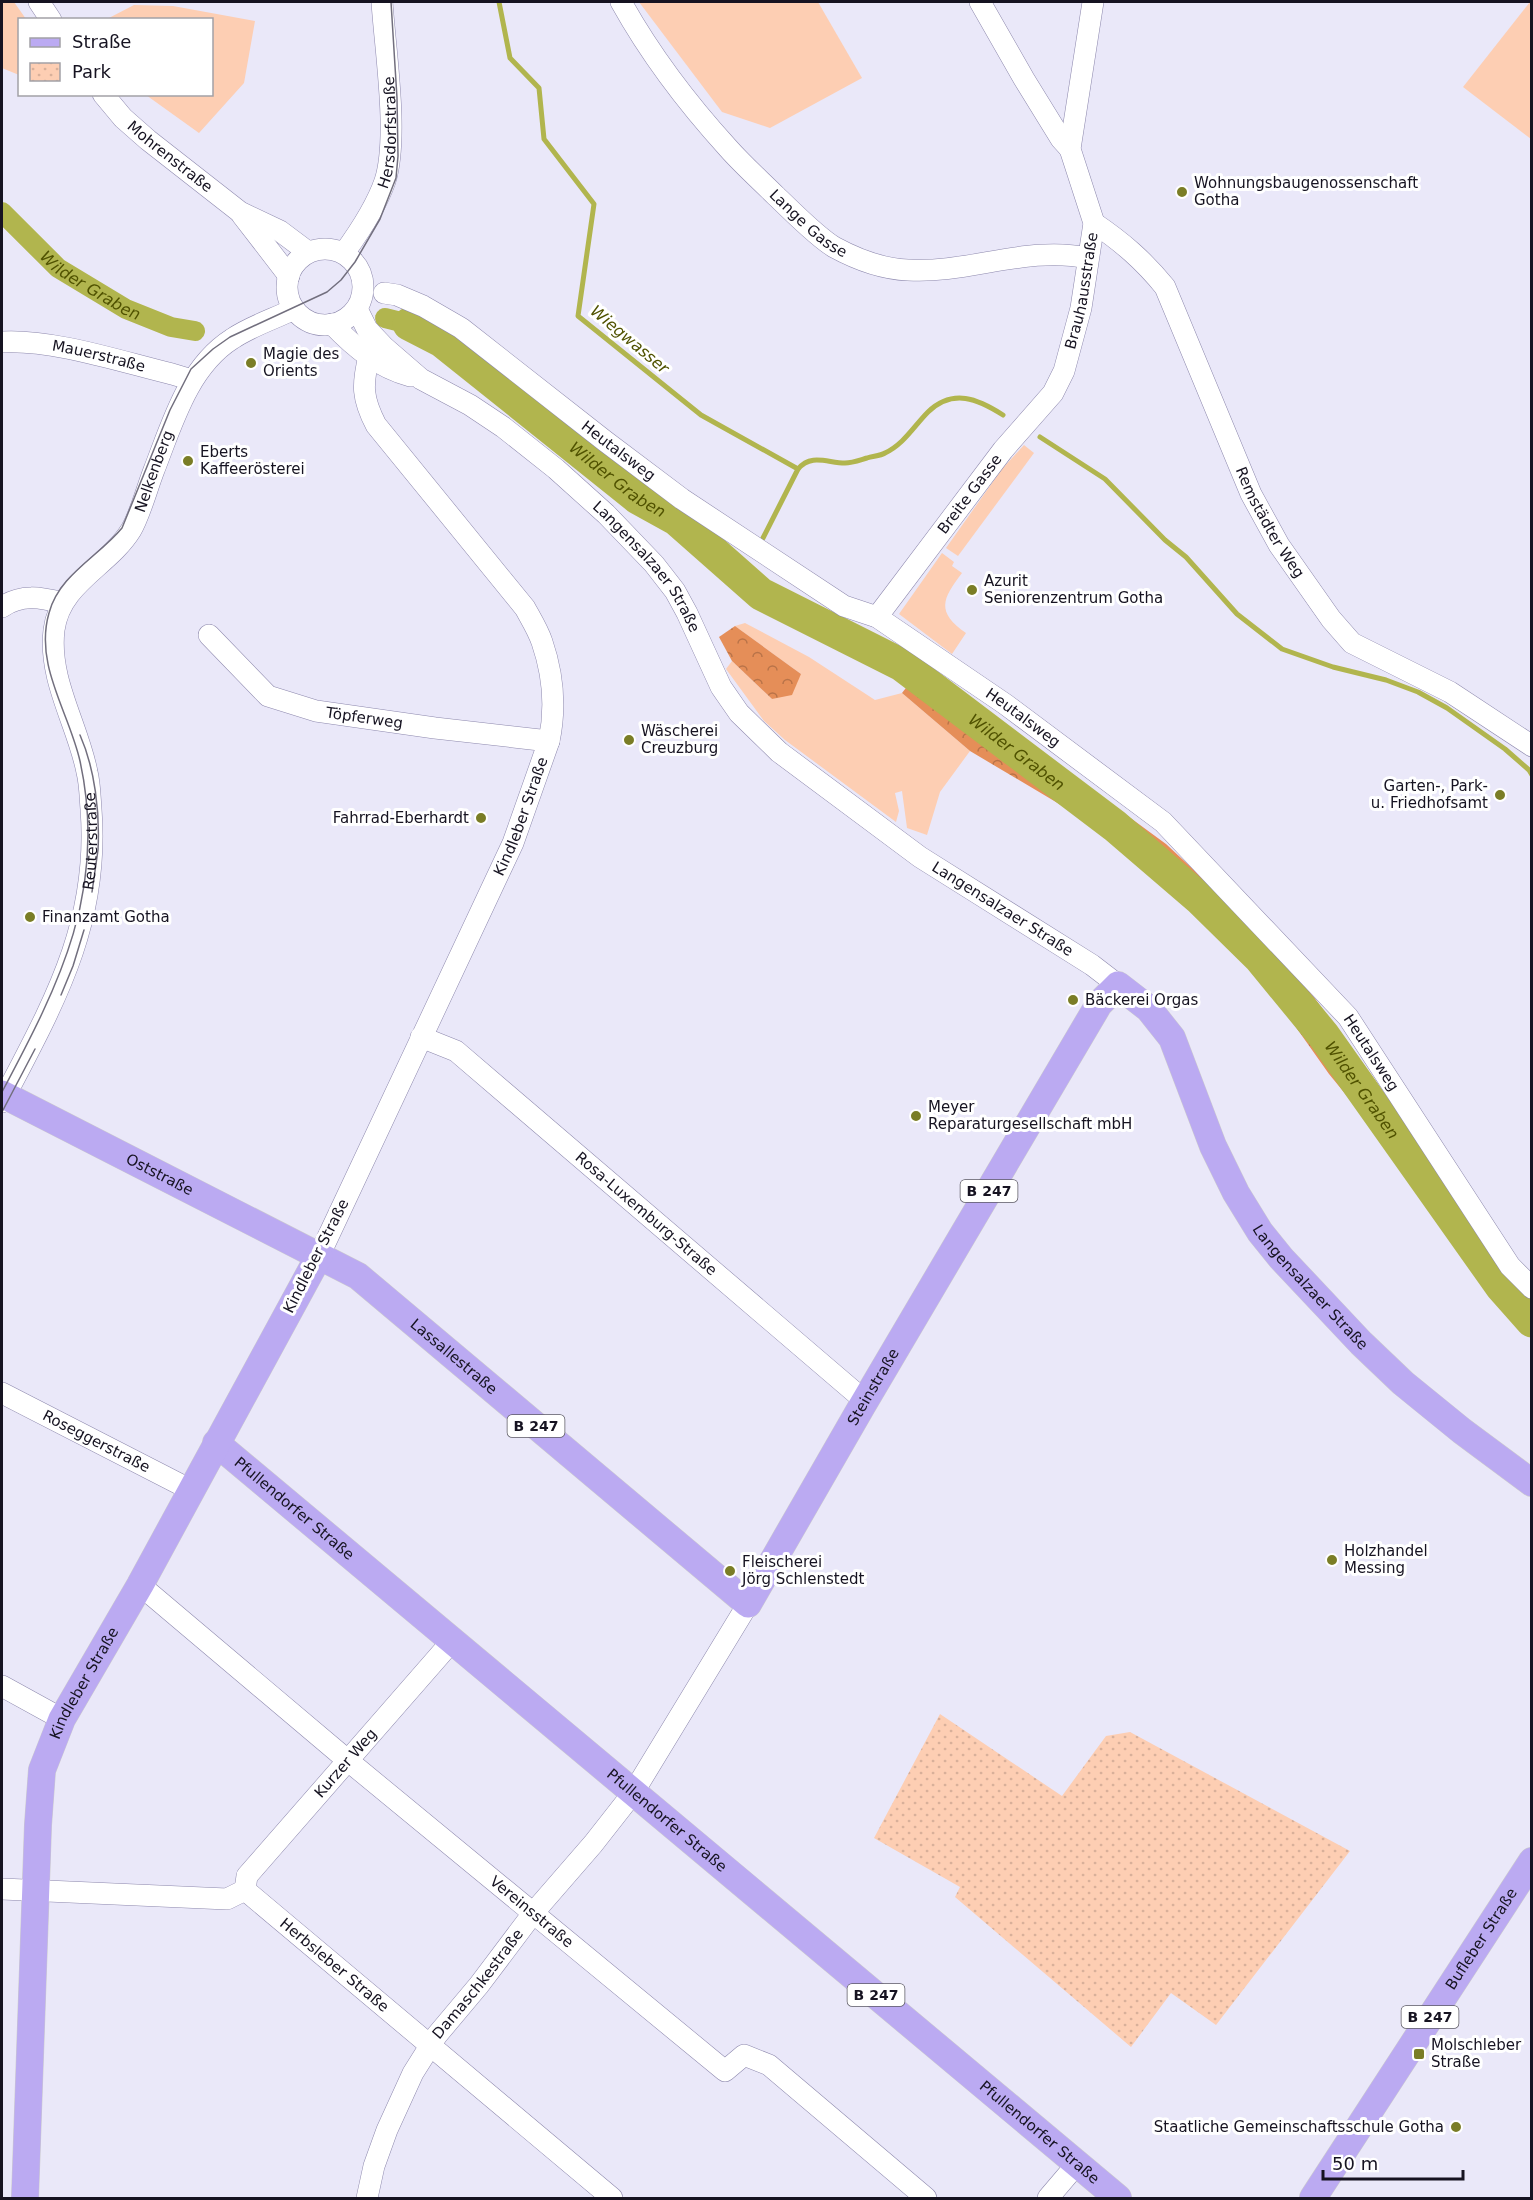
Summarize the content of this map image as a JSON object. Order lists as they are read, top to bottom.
{
  "streets": {
    "main road": [
      "Langensalzaer Straße",
      "Kindleber Straße",
      "Oststraße",
      "B 247",
      "Lassallestraße",
      "Steinstraße",
      "Pfullendorfer Straße",
      "Bufleber Straße"
    ],
    "street": [
      "Hersdorfstraße",
      "Mohrenstraße",
      "Lange Gasse",
      "Brauhausstraße",
      "Mauerstraße",
      "Heutalsweg",
      "Nelkenberg",
      "Breite Gasse",
      "Remstädter Weg",
      "Töpferweg",
      "Reuterstraße",
      "Rosa-Luxemburg-Straße",
      "Roseggerstraße",
      "Kurzer Weg",
      "Vereinsstraße",
      "Herbsleber Straße",
      "Damaschkestraße"
    ]
  },
  "crossings": [
    ["Hersdorfstraße", "Mohrenstraße"],
    ["Hersdorfstraße", "Nelkenberg"],
    ["Hersdorfstraße", "Langensalzaer Straße"],
    ["Mohrenstraße", "Nelkenberg"],
    ["Mohrenstraße", "Langensalzaer Straße"],
    ["Lange Gasse", "Brauhausstraße"],
    ["Brauhausstraße", "Breite Gasse"],
    ["Brauhausstraße", "Remstädter Weg"],
    ["Mauerstraße", "Nelkenberg"],
    ["Heutalsweg", "Breite Gasse"],
    ["Nelkenberg", "Langensalzaer Straße"],
    ["Nelkenberg", "Reuterstraße"],
    ["Langensalzaer Straße", "Kindleber Straße"],
    ["Langensalzaer Straße", "Steinstraße"],
    ["Töpferweg", "Kindleber Straße"],
    ["Kindleber Straße", "Oststraße"],
    ["Kindleber Straße", "Rosa-Luxemburg-Straße"],
    ["Kindleber Straße", "Lassallestraße"],
    ["Kindleber Straße", "Roseggerstraße"],
    ["Kindleber Straße", "Pfullendorfer Straße"],
    ["Kindleber Straße", "Vereinsstraße"],
    ["Reuterstraße", "Oststraße"],
    ["Oststraße", "Lassallestraße"],
    ["Rosa-Luxemburg-Straße", "Steinstraße"],
    ["Lassallestraße", "Steinstraße"],
    ["Steinstraße", "Pfullendorfer Straße"],
    ["Steinstraße", "Damaschkestraße"],
    ["Pfullendorfer Straße", "Kurzer Weg"],
    ["Pfullendorfer Straße", "Damaschkestraße"],
    ["Kurzer Weg", "Vereinsstraße"],
    ["Kurzer Weg", "Herbsleber Straße"],
    ["Vereinsstraße", "Damaschkestraße"],
    ["Herbsleber Straße", "Damaschkestraße"]
  ],
  "water": ["Wilder Graben", "Wiegwasser"],
  "places": {
    "other": [
      "Wohnungsbaugenossenschaft Gotha",
      "Magie des Orients",
      "Eberts Kaffeerösterei",
      "Azurit Seniorenzentrum Gotha",
      "Wäscherei Creuzburg",
      "Garten-, Park- u. Friedhofsamt",
      "Fahrrad-Eberhardt",
      "Finanzamt Gotha",
      "Bäckerei Orgas",
      "Meyer Reparaturgesellschaft mbH",
      "Holzhandel Messing",
      "Fleischerei Jörg Schlenstedt",
      "Staatliche Gemeinschaftsschule Gotha"
    ],
    "transit": ["Molschleber Straße"]
  },
  "legend": ["Straße", "Park"],
  "scale_bar": "50 m"
}
